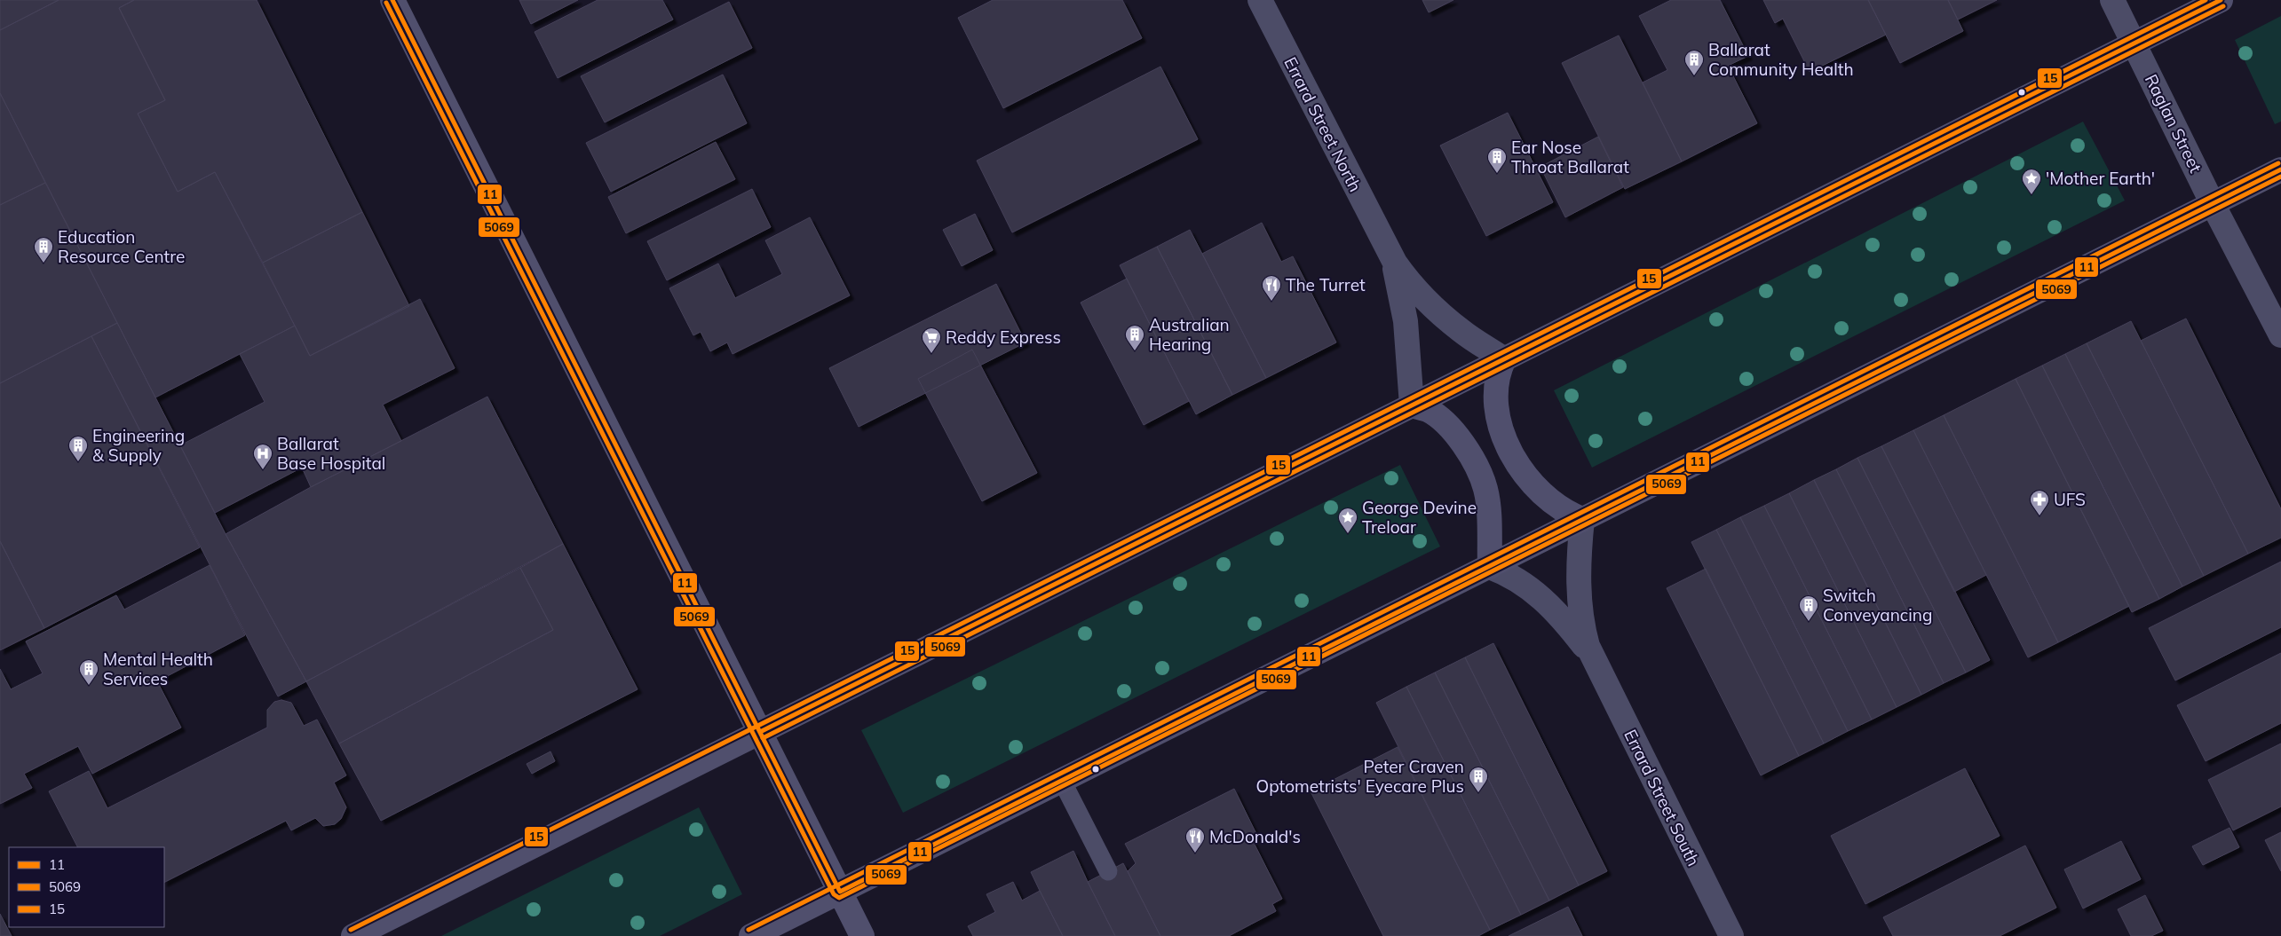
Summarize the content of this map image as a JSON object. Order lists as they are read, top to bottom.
{
  "streets": {
    "street": ["Raglan Street", "Errard Street North", "Errard Street South"]
  },
  "places": {
    "building": [
      "Ballarat Community Health",
      "Ear Nose Throat Ballarat",
      "Education Resource Centre",
      "Australian Hearing",
      "Engineering & Supply",
      "Switch Conveyancing",
      "Mental Health Services",
      "Peter Craven Optometrists' Eyecare Plus"
    ],
    "place": ["'Mother Earth'", "George Devine Treloar"],
    "restaurant": ["The Turret", "McDonald's"],
    "supermarket": ["Reddy Express"],
    "hospital": ["Ballarat Base Hospital"],
    "pharmacy": ["UFS"]
  },
  "lines": ["transit line 11", "transit line 15", "transit line 5069"],
  "legend": ["11", "5069", "15"]
}
